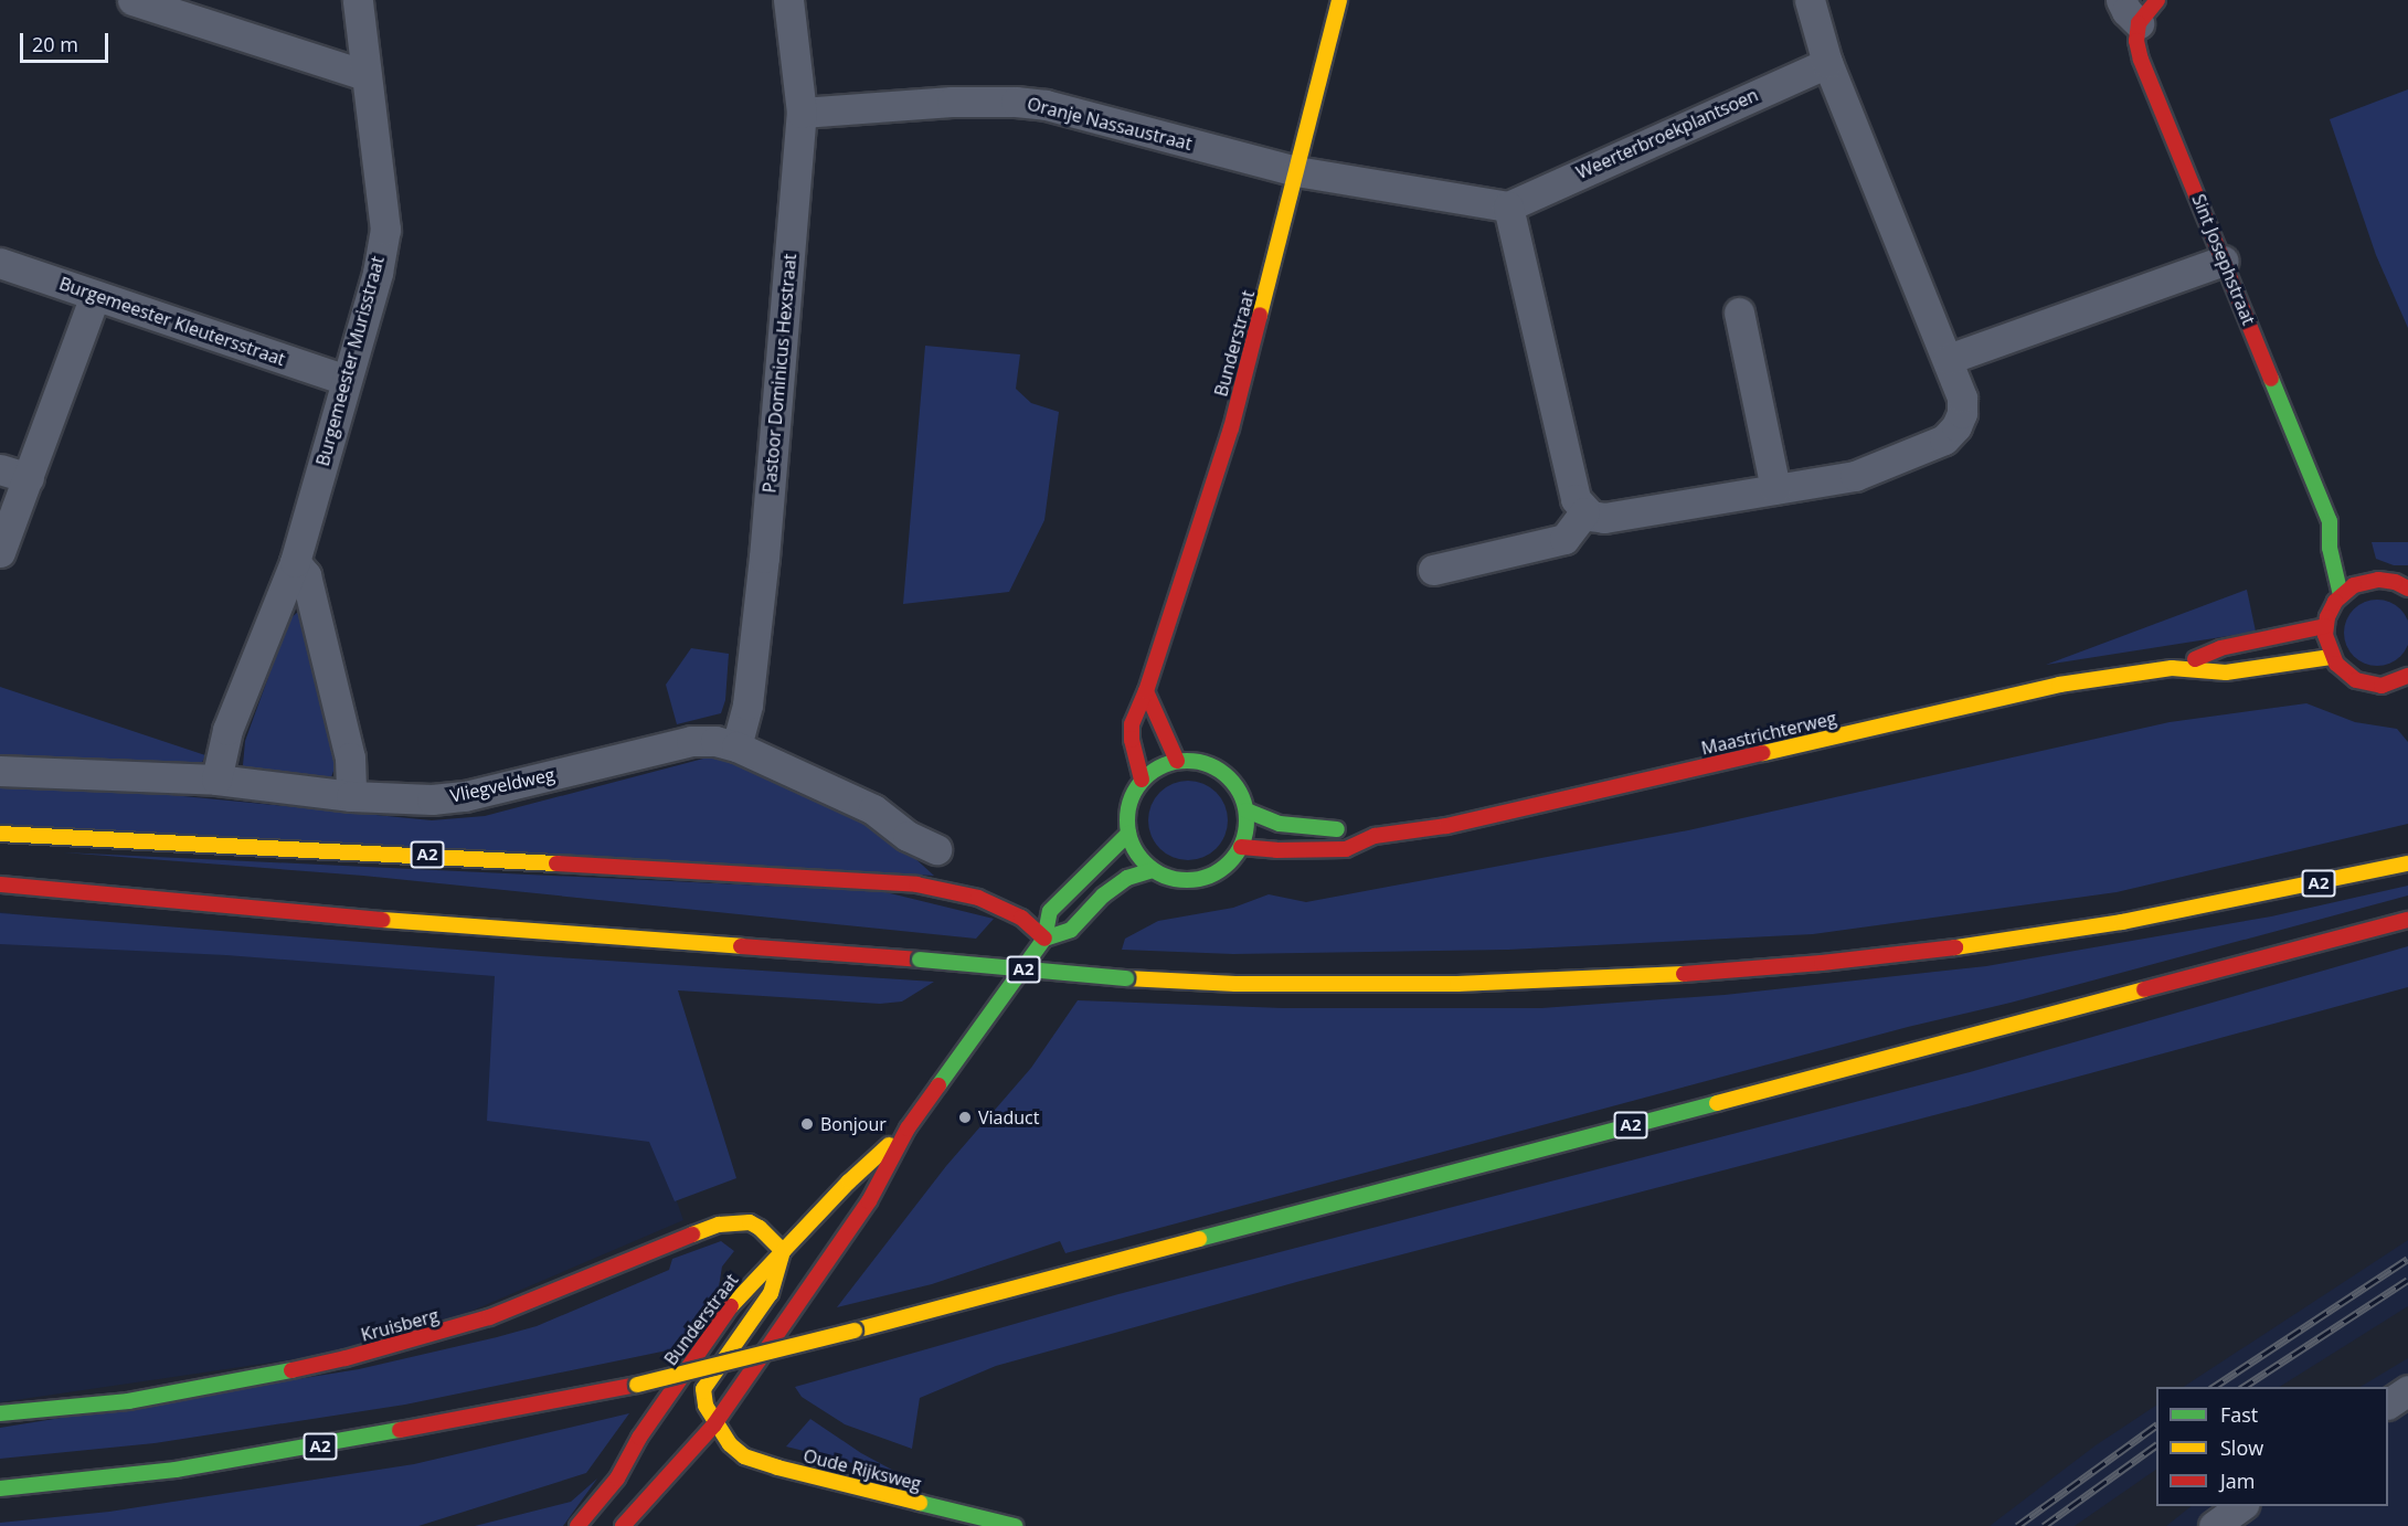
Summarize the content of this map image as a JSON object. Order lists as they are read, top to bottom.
{
  "streets": {
    "main road": [
      "Sint Josephstraat",
      "Bunderstraat",
      "Maastrichterweg",
      "A2",
      "Kruisberg",
      "Oude Rijksweg"
    ],
    "street": [
      "Oranje Nassaustraat",
      "Weerterbroekplantsoen",
      "Burgemeester Kleutersstraat",
      "Burgemeester Murisstraat",
      "Pastoor Dominicus Hexstraat",
      "Vliegveldweg"
    ]
  },
  "crossings": [
    ["Oranje Nassaustraat", "Bunderstraat"],
    ["Oranje Nassaustraat", "Pastoor Dominicus Hexstraat"],
    ["Burgemeester Kleutersstraat", "Burgemeester Murisstraat"],
    ["Bunderstraat", "Maastrichterweg"],
    ["Bunderstraat", "A2"],
    ["Bunderstraat", "Kruisberg"],
    ["Bunderstraat", "Oude Rijksweg"],
    ["Burgemeester Murisstraat", "Vliegveldweg"],
    ["Pastoor Dominicus Hexstraat", "Vliegveldweg"]
  ],
  "places": ["Viaduct", "Bonjour"],
  "legend": ["Fast", "Slow", "Jam"],
  "scale_bar": "20 m"
}
